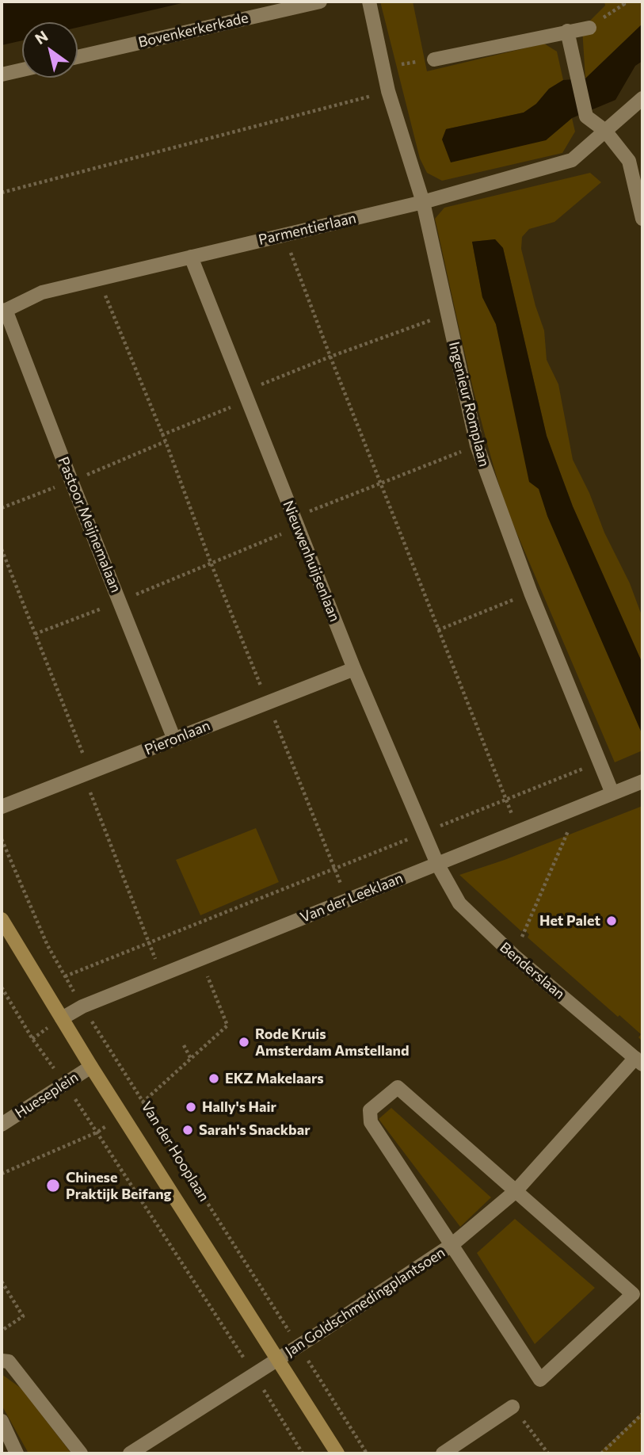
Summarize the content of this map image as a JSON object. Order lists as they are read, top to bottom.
{
  "streets": {
    "street": [
      "Bovenkerkerkade",
      "Parmentierlaan",
      "Ingenieur Romplaan",
      "Pastoor Meijnemalaan",
      "Nieuwenhuijsenlaan",
      "Pieronlaan",
      "Van der Leeklaan",
      "Benderslaan",
      "Hueseplein",
      "Van der Hooplaan",
      "Jan Goldschmedingplantsoen"
    ]
  },
  "crossings": [
    ["Parmentierlaan", "Ingenieur Romplaan"],
    ["Parmentierlaan", "Pastoor Meijnemalaan"],
    ["Parmentierlaan", "Nieuwenhuijsenlaan"],
    ["Ingenieur Romplaan", "Van der Leeklaan"],
    ["Pastoor Meijnemalaan", "Pieronlaan"],
    ["Nieuwenhuijsenlaan", "Pieronlaan"],
    ["Nieuwenhuijsenlaan", "Van der Leeklaan"],
    ["Nieuwenhuijsenlaan", "Benderslaan"],
    ["Van der Leeklaan", "Benderslaan"],
    ["Van der Leeklaan", "Van der Hooplaan"],
    ["Benderslaan", "Jan Goldschmedingplantsoen"],
    ["Hueseplein", "Van der Hooplaan"],
    ["Van der Hooplaan", "Jan Goldschmedingplantsoen"]
  ],
  "places": [
    "Het Palet",
    "Rode Kruis Amsterdam Amstelland",
    "EKZ Makelaars",
    "Hally's Hair",
    "Sarah's Snackbar",
    "Chinese Praktijk Beifang"
  ],
  "north": "top left"
}
